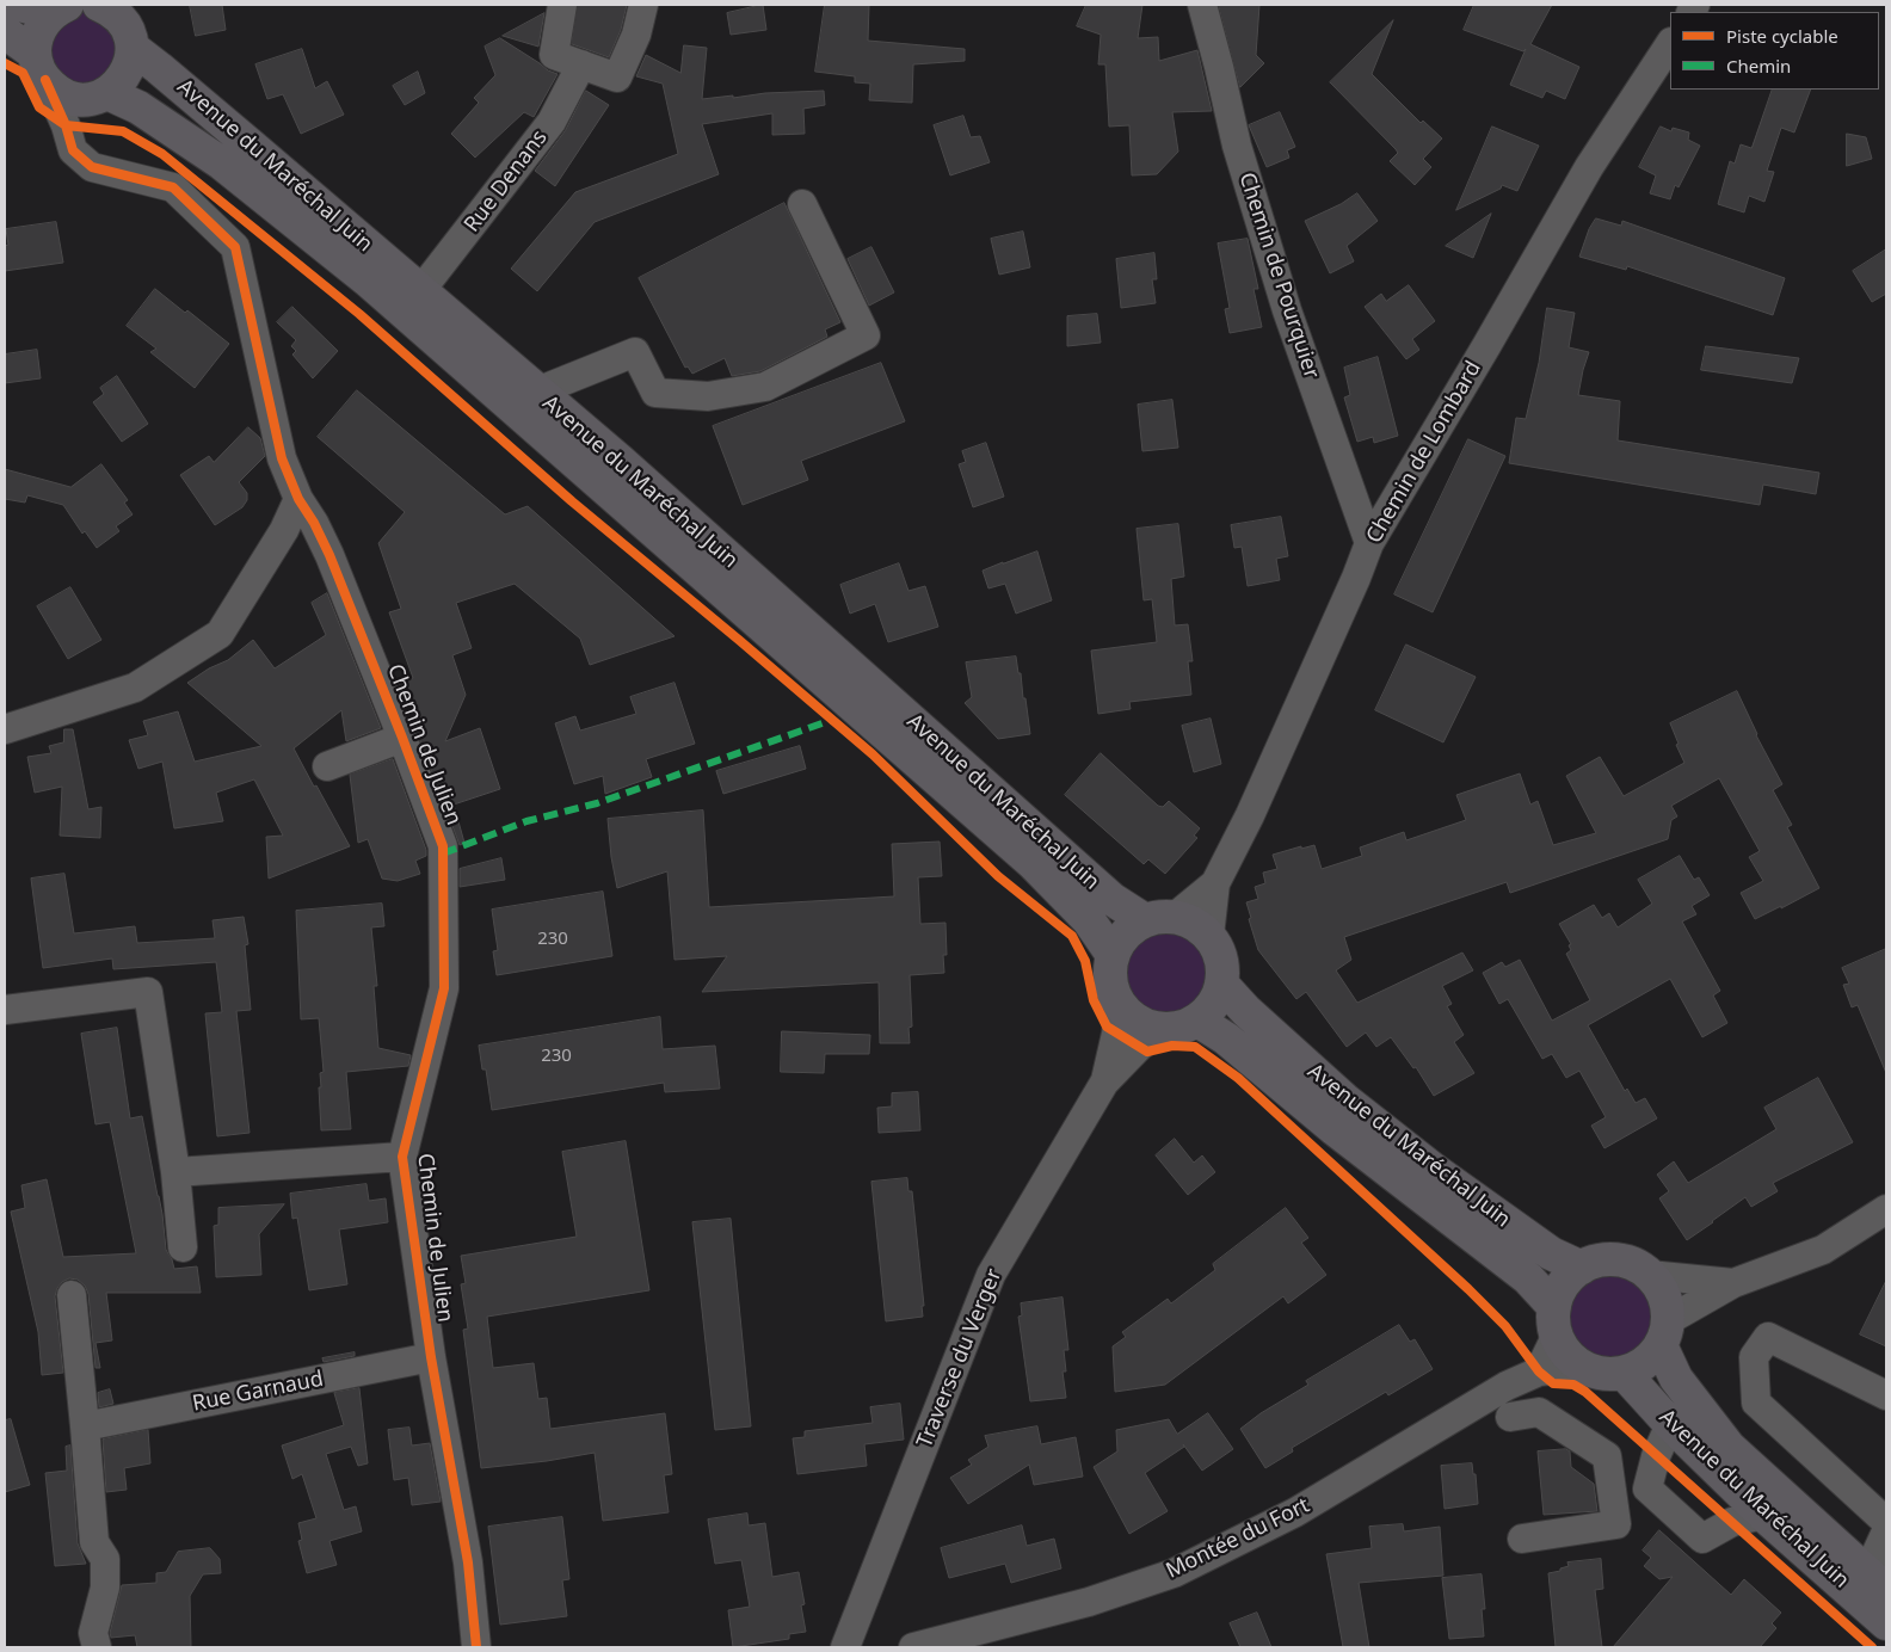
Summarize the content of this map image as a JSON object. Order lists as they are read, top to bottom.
{
  "streets": {
    "main road": ["Avenue du Maréchal Juin"],
    "street": [
      "Rue Denans",
      "Chemin de Pourquier",
      "Chemin de Lombard",
      "Chemin de Julien",
      "Traverse du Verger",
      "Rue Garnaud",
      "Montée du Fort"
    ]
  },
  "crossings": [
    ["Avenue du Maréchal Juin", "Rue Denans"],
    ["Avenue du Maréchal Juin", "Chemin de Lombard"],
    ["Avenue du Maréchal Juin", "Chemin de Julien"],
    ["Avenue du Maréchal Juin", "Traverse du Verger"],
    ["Avenue du Maréchal Juin", "Montée du Fort"],
    ["Chemin de Pourquier", "Chemin de Lombard"],
    ["Chemin de Lombard", "Traverse du Verger"],
    ["Chemin de Julien", "Rue Garnaud"]
  ],
  "house_numbers": ["230", "230"],
  "legend": ["Piste cyclable", "Chemin"]
}
